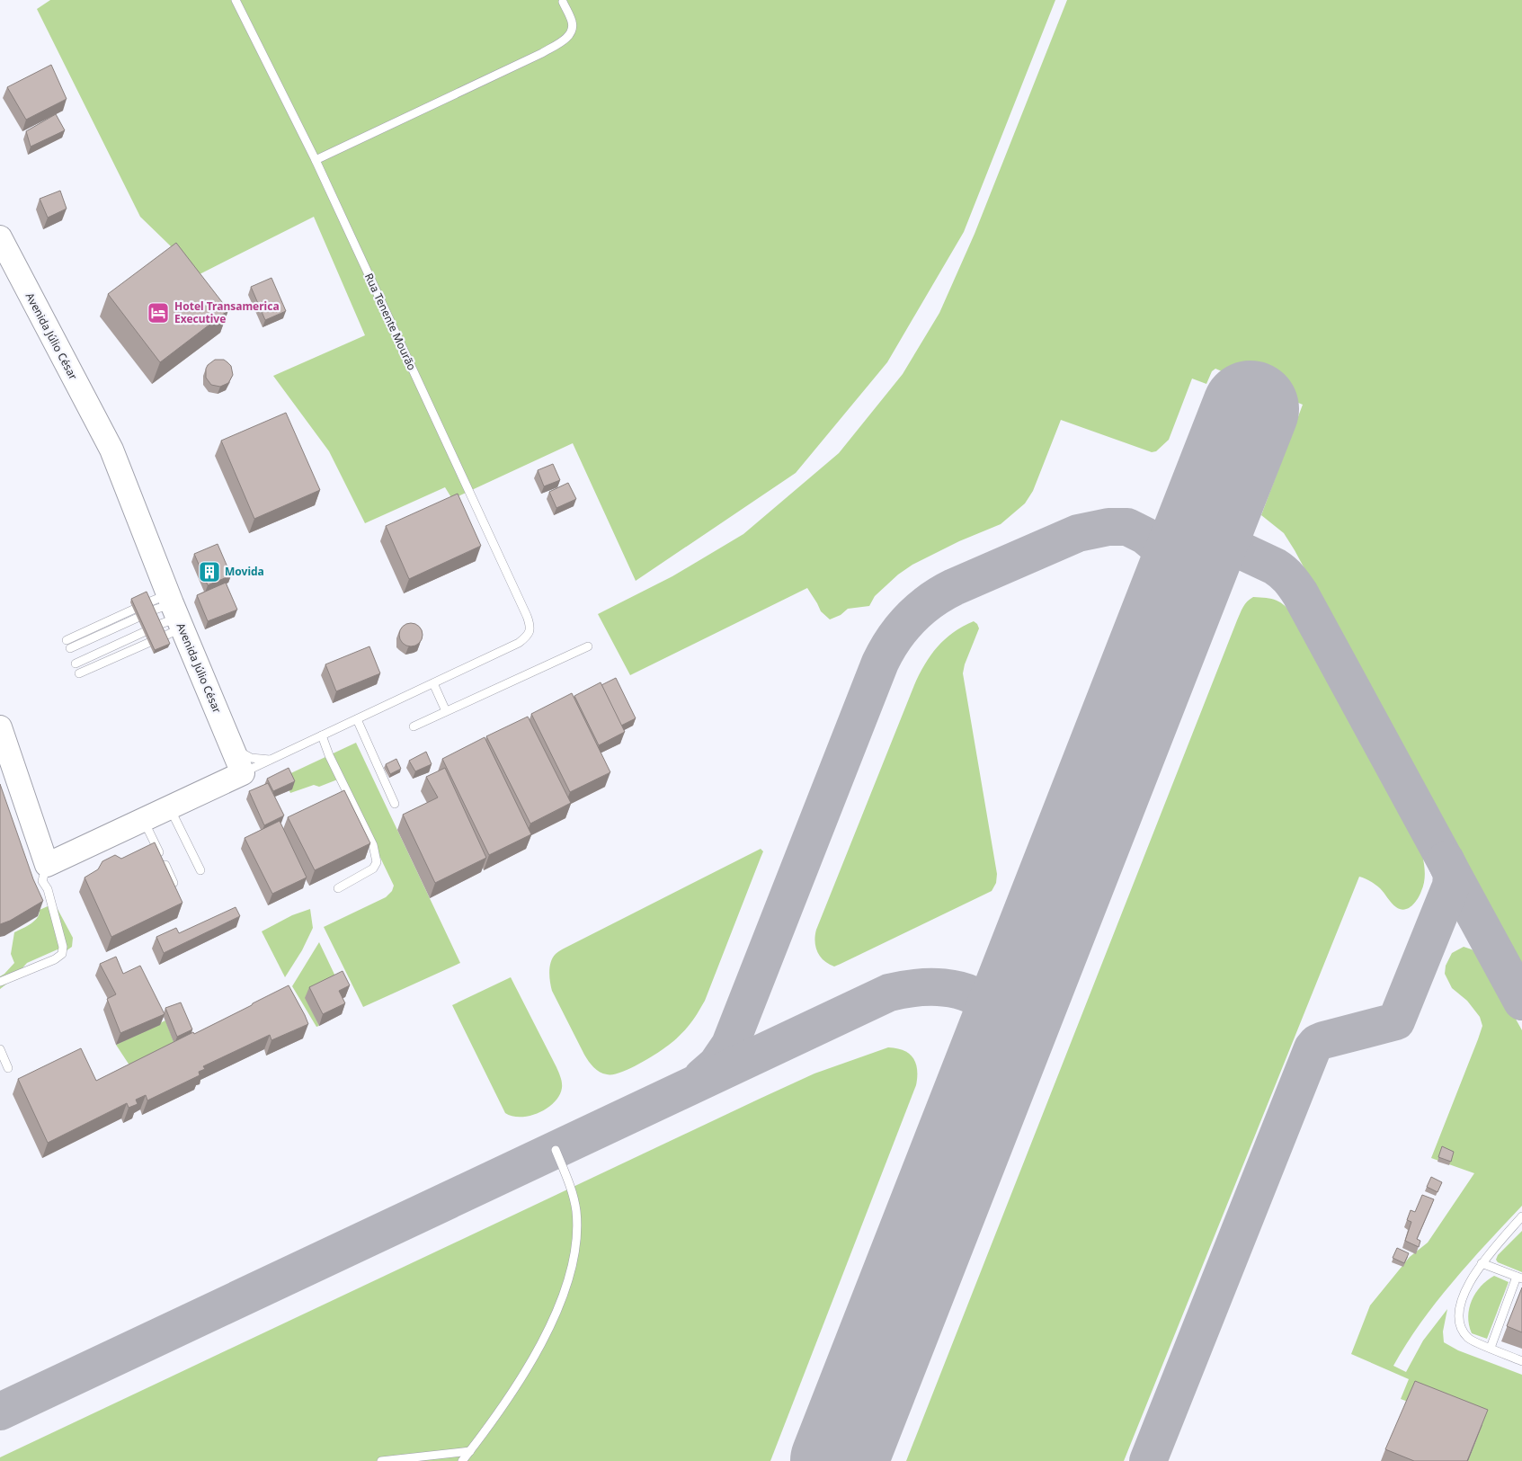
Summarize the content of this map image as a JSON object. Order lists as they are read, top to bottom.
{
  "streets": {
    "street": ["Avenida Júlio César"],
    "lane": ["Rua Tenente Mourão"]
  },
  "places": {
    "hotel": ["Hotel Transamerica Executive"],
    "building": ["Movida"]
  }
}
